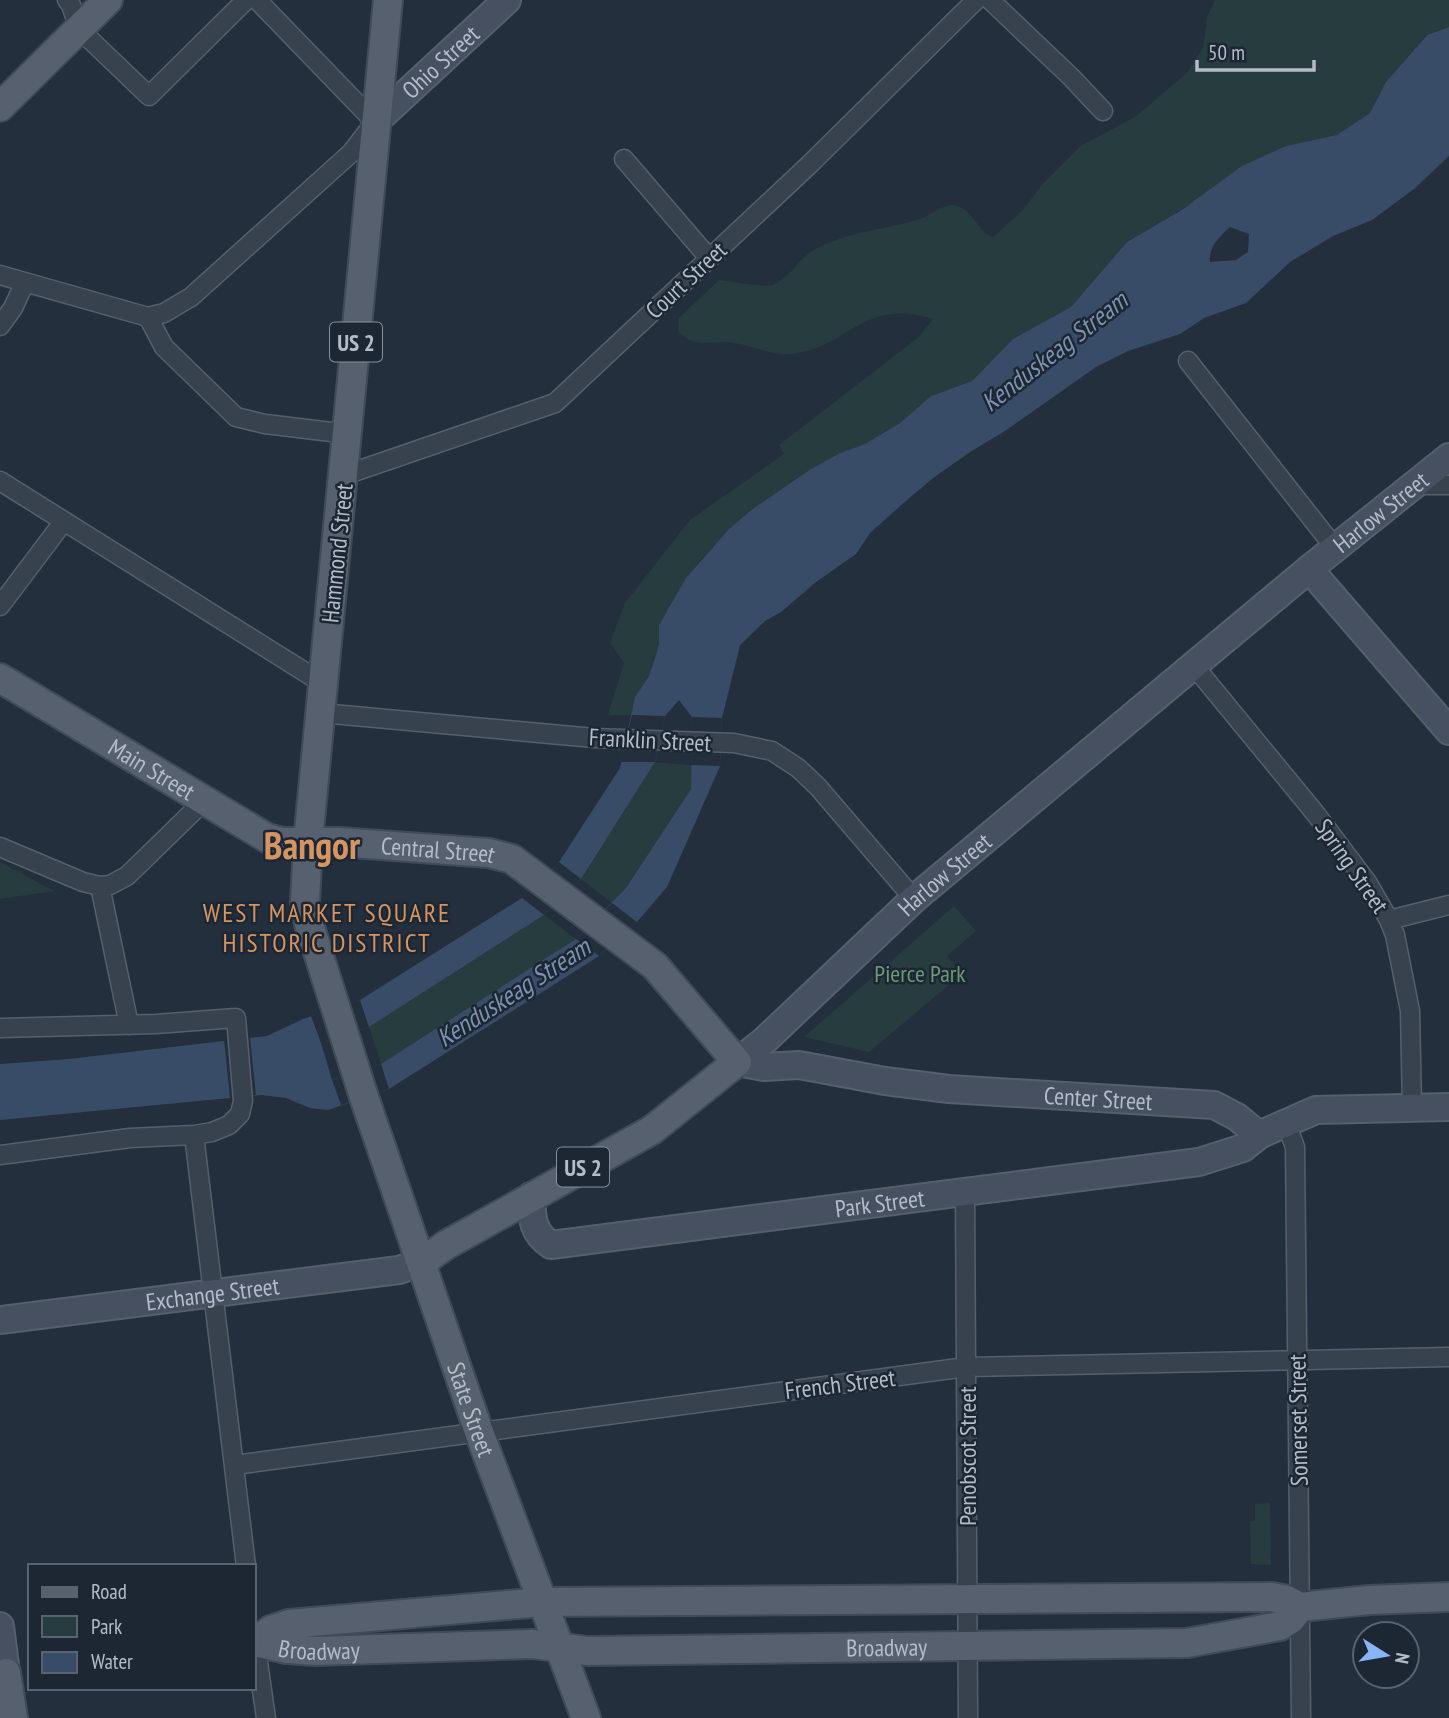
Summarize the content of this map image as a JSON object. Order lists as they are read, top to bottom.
{
  "streets": {
    "main road": [
      "US 2",
      "Harlow Street",
      "Hammond Street",
      "Main Street",
      "Central Street",
      "State Street",
      "Broadway"
    ],
    "street": [
      "Ohio Street",
      "Court Street",
      "Franklin Street",
      "Spring Street",
      "Center Street",
      "Park Street",
      "Exchange Street",
      "French Street",
      "Somerset Street",
      "Penobscot Street"
    ]
  },
  "crossings": [
    ["Ohio Street", "Hammond Street"],
    ["Court Street", "Hammond Street"],
    ["Harlow Street", "Franklin Street"],
    ["Harlow Street", "Central Street"],
    ["Harlow Street", "Spring Street"],
    ["Harlow Street", "Center Street"],
    ["Harlow Street", "Park Street"],
    ["Harlow Street", "Exchange Street"],
    ["Harlow Street", "State Street"],
    ["Hammond Street", "Franklin Street"],
    ["Hammond Street", "Main Street"],
    ["Hammond Street", "Central Street"],
    ["Hammond Street", "State Street"],
    ["Main Street", "Central Street"],
    ["Central Street", "Center Street"],
    ["Center Street", "Park Street"],
    ["Park Street", "Penobscot Street"],
    ["Exchange Street", "State Street"],
    ["French Street", "State Street"],
    ["French Street", "Somerset Street"],
    ["French Street", "Penobscot Street"],
    ["State Street", "Broadway"],
    ["Somerset Street", "Broadway"],
    ["Penobscot Street", "Broadway"]
  ],
  "districts": ["Bangor", "WEST MARKET SQUARE HISTORIC DISTRICT"],
  "water": ["Kenduskeag Stream"],
  "parks": ["Pierce Park"],
  "legend": ["Road", "Park", "Water"],
  "scale_bar": "50 m",
  "north": "right"
}
